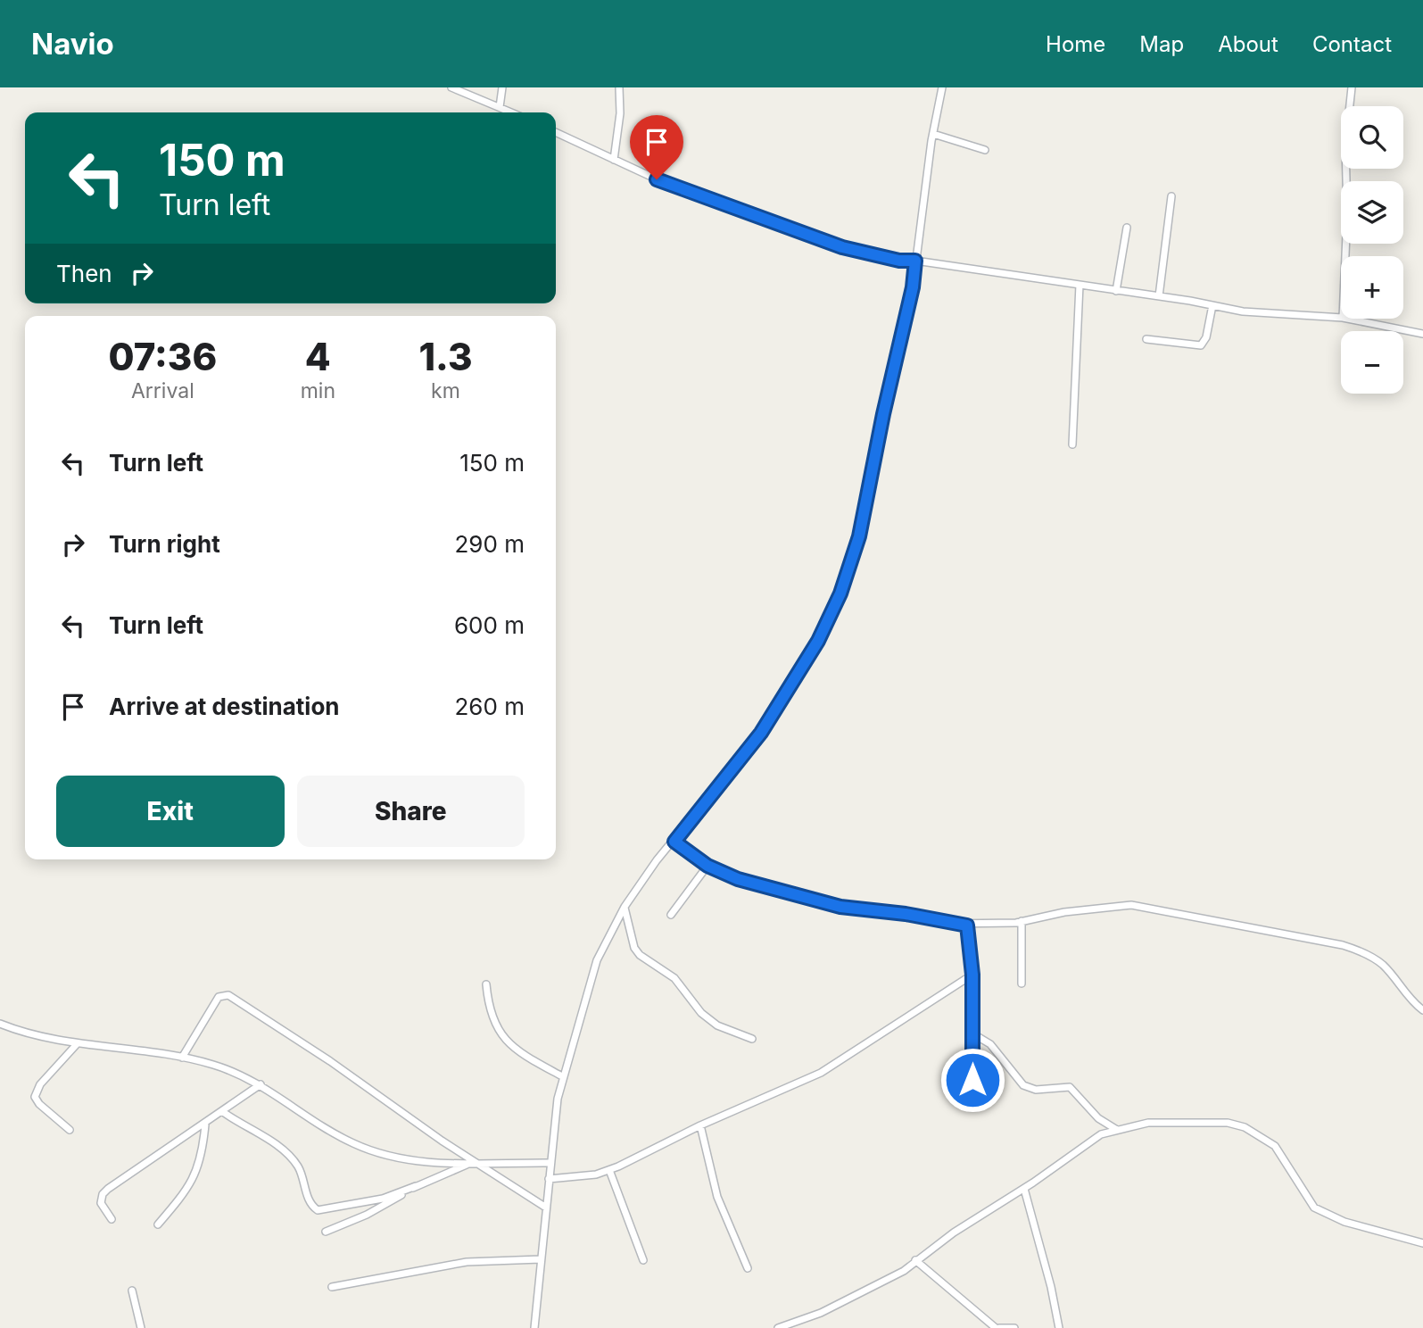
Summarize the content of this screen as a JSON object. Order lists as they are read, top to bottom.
{
  "page": {
    "header": "Navio",
    "nav": [
      "Home",
      "Map",
      "About",
      "Contact"
    ],
    "map_buttons": ["+", "−"],
    "turn": ["150 m", "Turn left"],
    "then": "Then",
    "eta": [
      "07:36",
      "Arrival",
      "4",
      "min",
      "1.3",
      "km"
    ],
    "list": [
      {
        "name": "Turn left",
        "value": "150 m"
      },
      {
        "name": "Turn right",
        "value": "290 m"
      },
      {
        "name": "Turn left",
        "value": "600 m"
      },
      {
        "name": "Arrive at destination",
        "value": "260 m"
      }
    ],
    "buttons": ["Exit", "Share"]
  }
}
